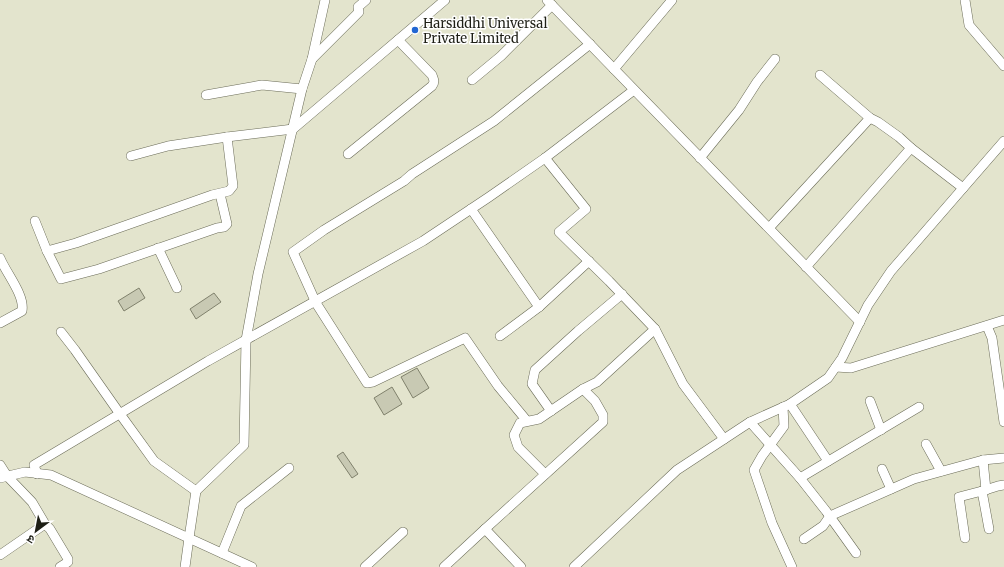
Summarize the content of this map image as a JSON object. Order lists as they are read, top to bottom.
{
  "places": ["Harsiddhi Universal Private Limited"],
  "north": "bottom left"
}
